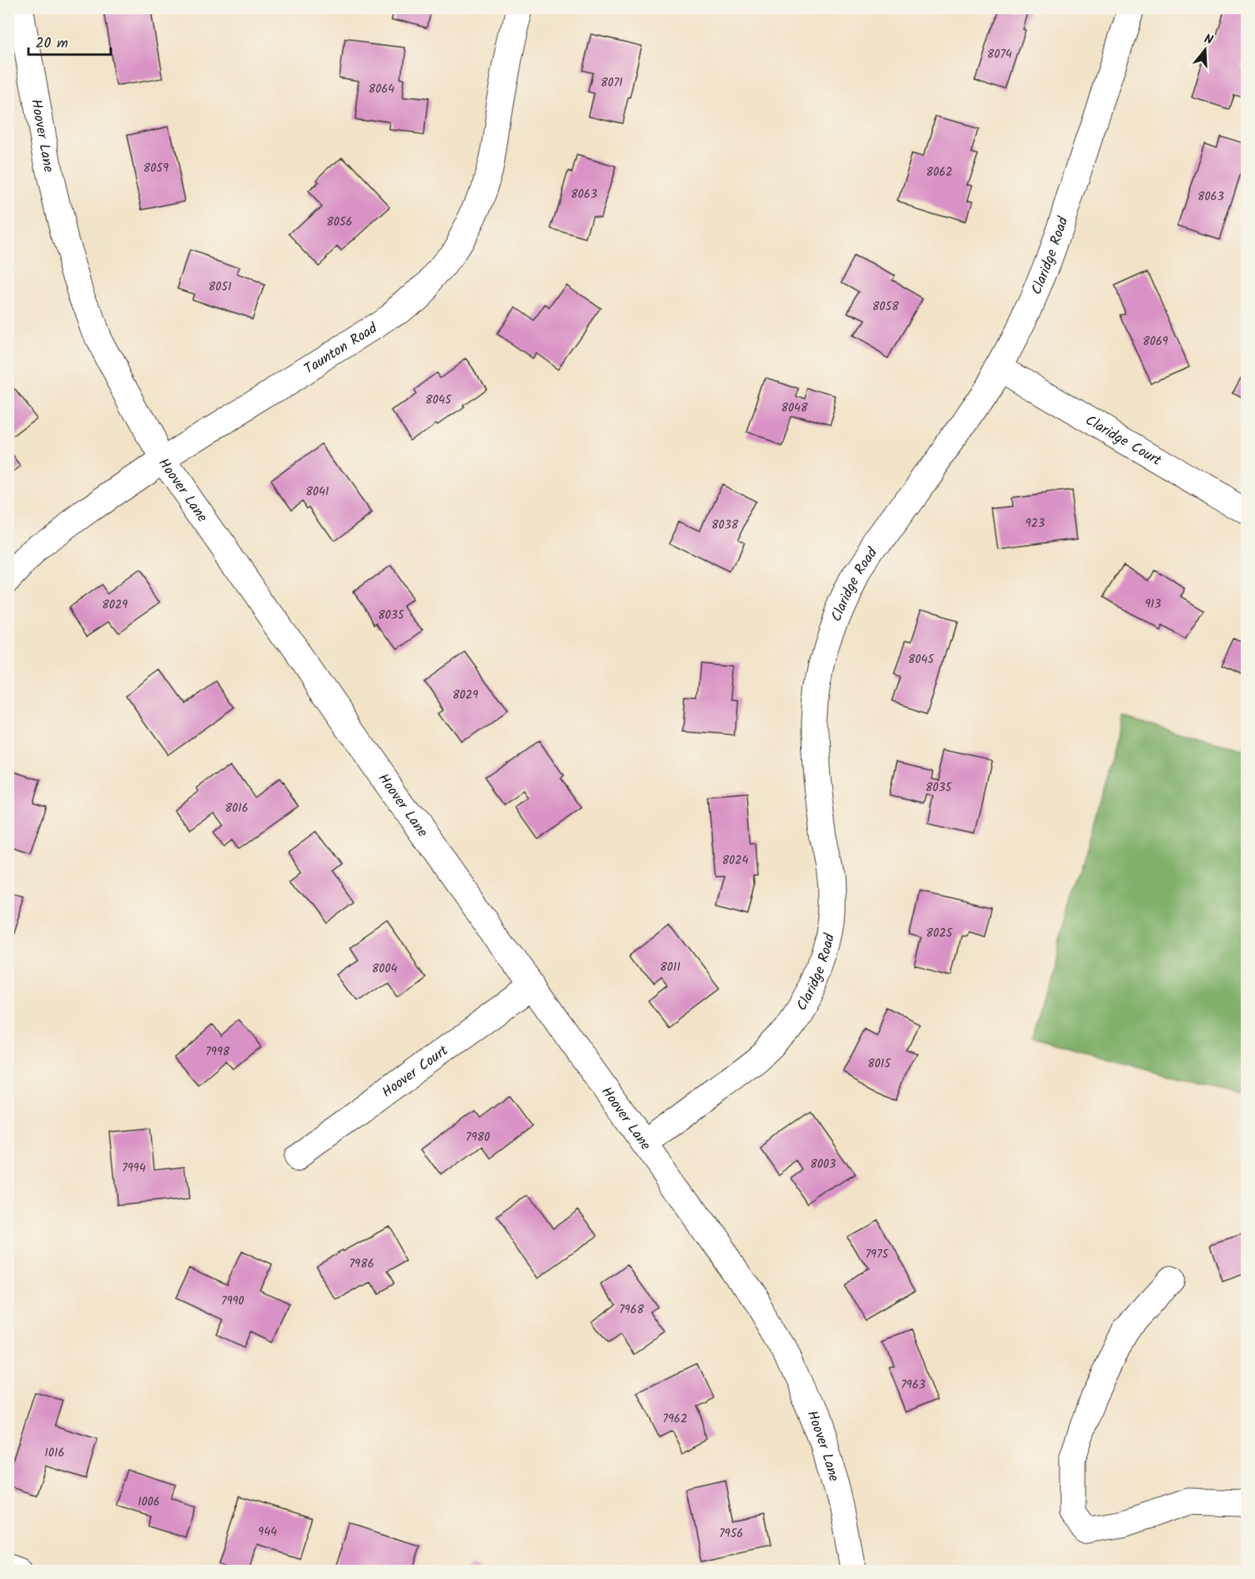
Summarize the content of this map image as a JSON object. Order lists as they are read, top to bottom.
{
  "streets": {
    "street": [
      "Hoover Lane",
      "Claridge Road",
      "Taunton Road",
      "Claridge Court",
      "Hoover Court"
    ]
  },
  "crossings": [
    ["Hoover Lane", "Claridge Road"],
    ["Hoover Lane", "Taunton Road"],
    ["Hoover Lane", "Hoover Court"],
    ["Claridge Road", "Claridge Court"]
  ],
  "house_numbers": [
    "8074",
    "8071",
    "8064",
    "8059",
    "8062",
    "8063",
    "8063",
    "8056",
    "8051",
    "8058",
    "8069",
    "8045",
    "8048",
    "8041",
    "923",
    "8038",
    "913",
    "8029",
    "8035",
    "8045",
    "8029",
    "8035",
    "8016",
    "8024",
    "8025",
    "8011",
    "8004",
    "7998",
    "8015",
    "7980",
    "8003",
    "7994",
    "7975",
    "7986",
    "7990",
    "7968",
    "7963",
    "7962",
    "1016",
    "1006",
    "944",
    "7956"
  ],
  "scale_bar": "20 m",
  "north": "top"
}
